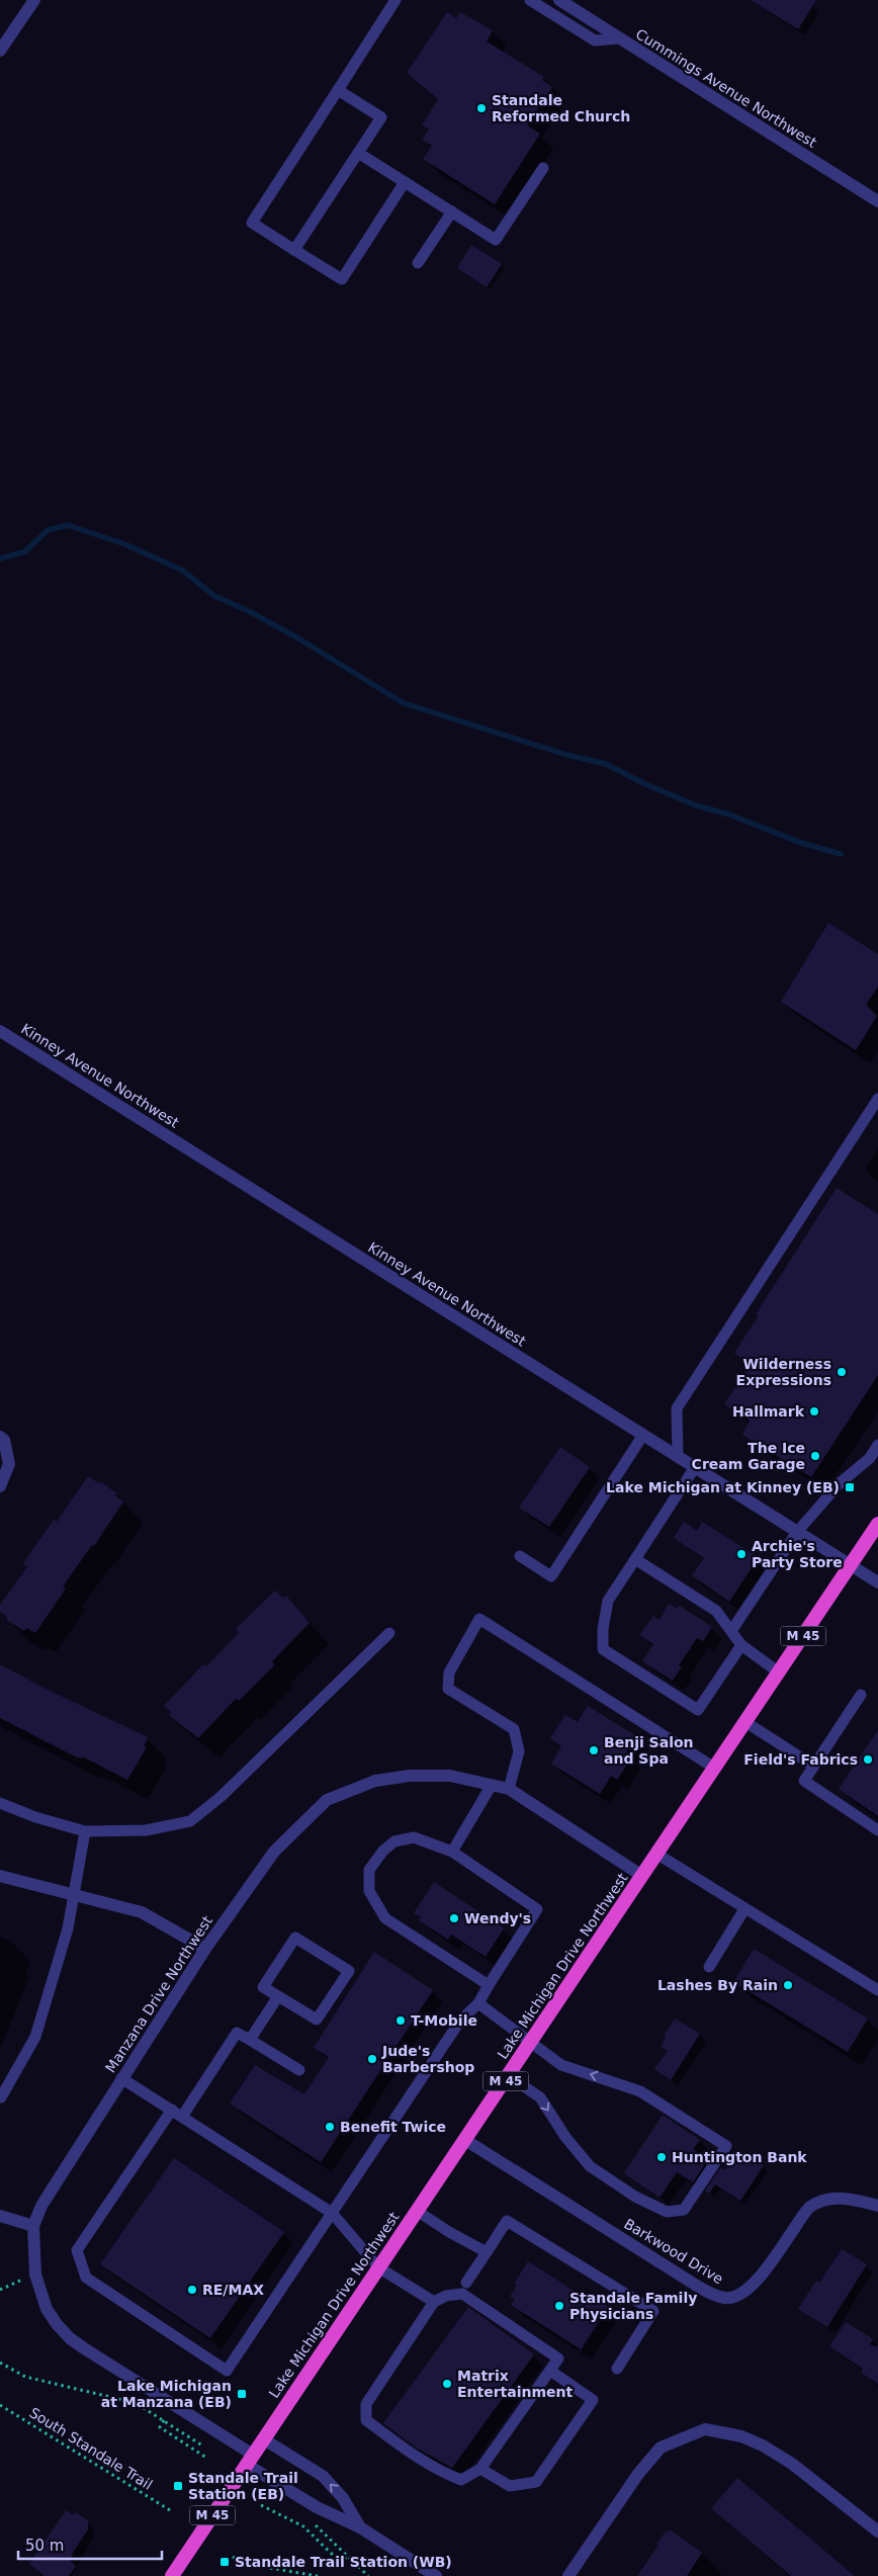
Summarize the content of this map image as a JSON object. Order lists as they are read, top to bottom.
{
  "streets": {
    "highway": ["M 45", "Lake Michigan Drive Northwest"],
    "street": [
      "Cummings Avenue Northwest",
      "Kinney Avenue Northwest",
      "Manzana Drive Northwest",
      "Barkwood Drive"
    ],
    "path": ["South Standale Trail"]
  },
  "crossings": [
    ["Kinney Avenue Northwest", "Lake Michigan Drive Northwest"],
    ["Lake Michigan Drive Northwest", "Manzana Drive Northwest"],
    ["Lake Michigan Drive Northwest", "Barkwood Drive"]
  ],
  "places": {
    "other": [
      "Standale Reformed Church",
      "Wilderness Expressions",
      "Hallmark",
      "The Ice Cream Garage",
      "Archie's Party Store",
      "Benji Salon and Spa",
      "Field's Fabrics",
      "Wendy's",
      "Lashes By Rain",
      "T-Mobile",
      "Jude's Barbershop",
      "Benefit Twice",
      "Huntington Bank",
      "RE/MAX",
      "Standale Family Physicians",
      "Matrix Entertainment"
    ],
    "transit": [
      "Lake Michigan at Kinney (EB)",
      "Lake Michigan at Manzana (EB)",
      "Standale Trail Station (EB)",
      "Standale Trail Station (WB)"
    ]
  },
  "scale_bar": "50 m"
}
